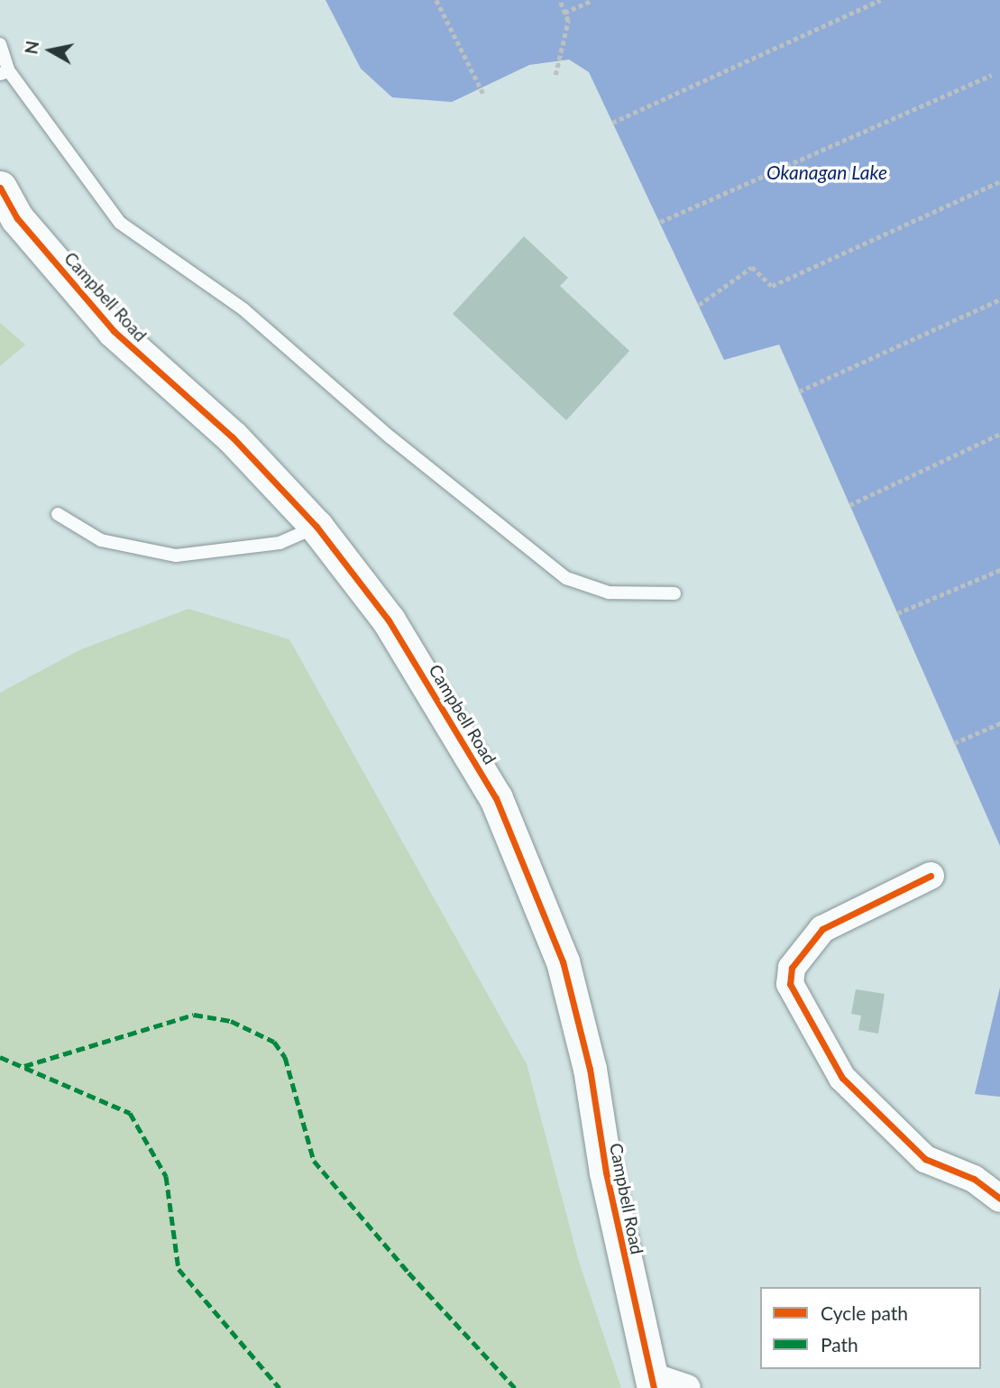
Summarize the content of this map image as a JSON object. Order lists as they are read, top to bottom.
{
  "streets": {
    "street": ["Campbell Road"]
  },
  "water": ["Okanagan Lake"],
  "legend": ["Cycle path", "Path"],
  "north": "left"
}
